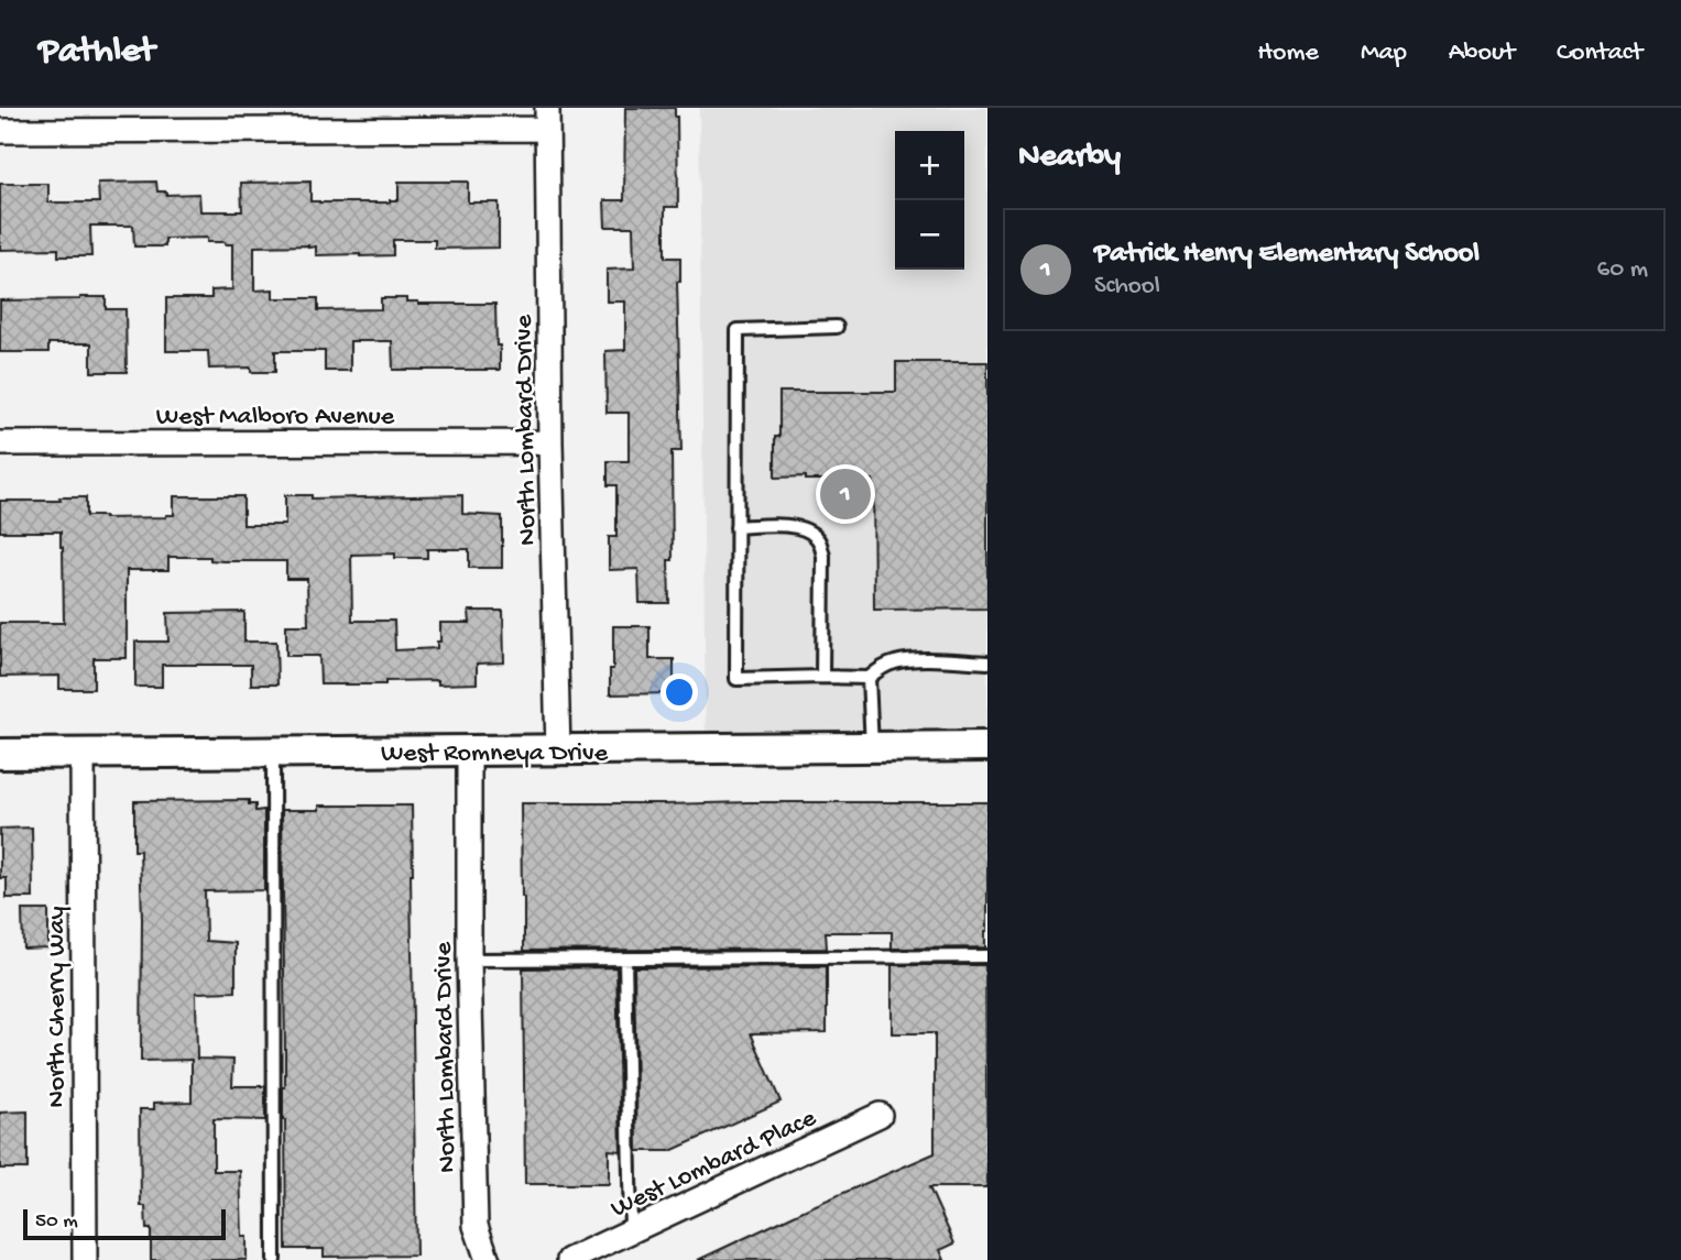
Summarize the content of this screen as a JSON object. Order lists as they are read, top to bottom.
{
  "streets": {
    "street": [
      "West Malboro Avenue",
      "North Lombard Drive",
      "West Romneya Drive",
      "North Cherry Way",
      "West Lombard Place"
    ]
  },
  "crossings": [
    ["West Malboro Avenue", "North Lombard Drive"],
    ["North Lombard Drive", "West Romneya Drive"],
    ["West Romneya Drive", "North Cherry Way"]
  ],
  "scale_bar": "50 m",
  "page": {
    "header": "Pathlet",
    "nav": [
      "Home",
      "Map",
      "About",
      "Contact"
    ],
    "heading": "Nearby",
    "map_buttons": ["+", "−"],
    "list": [
      {
        "mark": "1",
        "name": "Patrick Henry Elementary School",
        "note": "School",
        "value": "60 m"
      }
    ],
    "pins": "1",
    "scale": "50 m"
  }
}
